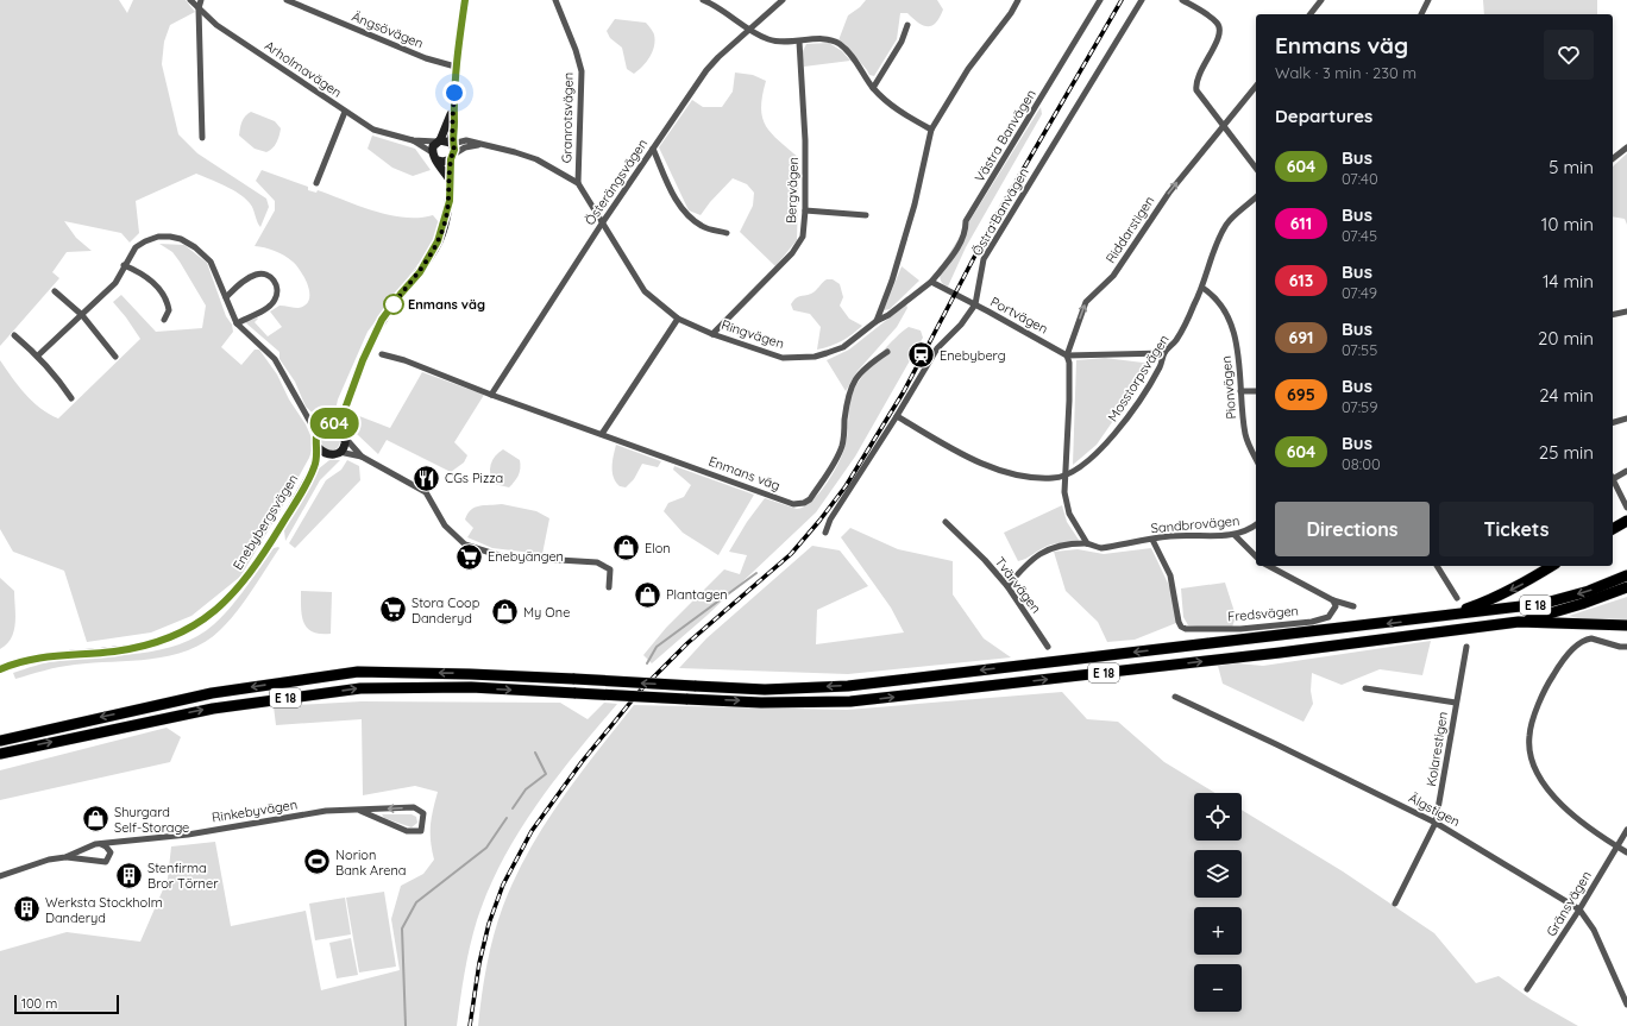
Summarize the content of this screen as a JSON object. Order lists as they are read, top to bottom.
{
  "streets": {
    "highway": ["E 18"],
    "main road": ["Enebybergsvägen"],
    "street": [
      "Ängsövägen",
      "Arholmavägen",
      "Granrotsvägen",
      "Västra Banvägen",
      "Österängsvägen",
      "Bergvägen",
      "Östra Banvägen",
      "Riddarstigen",
      "Portvägen",
      "Ringvägen",
      "Mosstorpsvägen",
      "Pionvägen",
      "Enmans väg",
      "Sandbrovägen",
      "Tvärvägen",
      "Fredsvägen",
      "Kolarestigen",
      "Älgstigen",
      "Rinkebyvägen",
      "Gränsvägen"
    ]
  },
  "crossings": [
    ["Arholmavägen", "Ringvägen"],
    ["Granrotsvägen", "Ringvägen"],
    ["Västra Banvägen", "Portvägen"],
    ["Österängsvägen", "Ringvägen"],
    ["Österängsvägen", "Enmans väg"],
    ["Bergvägen", "Ringvägen"],
    ["Östra Banvägen", "Portvägen"],
    ["Riddarstigen", "Portvägen"],
    ["Riddarstigen", "Mosstorpsvägen"],
    ["Riddarstigen", "Sandbrovägen"],
    ["Mosstorpsvägen", "Pionvägen"],
    ["Sandbrovägen", "Tvärvägen"],
    ["Sandbrovägen", "Fredsvägen"],
    ["Kolarestigen", "Älgstigen"],
    ["Älgstigen", "Gränsvägen"]
  ],
  "one_way": ["Riddarstigen"],
  "places": {
    "other": ["Enmans väg"],
    "station": ["Enebyberg"],
    "restaurant": ["CGs Pizza"],
    "shop": [
      "Elon",
      "Plantagen",
      "My One",
      "Shurgard Self-Storage"
    ],
    "supermarket": ["Enebyängen", "Stora Coop Danderyd"],
    "sports": ["Norion Bank Arena"],
    "building": ["Stenfirma Bror Törner", "Werksta Stockholm Danderyd"]
  },
  "lines": ["bus line 604"],
  "scale_bar": "100 m",
  "page": {
    "on_map": "604",
    "heading": [
      ["Enmans väg", "Walk · 3 min · 230 m"],
      "Departures"
    ],
    "list": [
      {
        "mark": "604",
        "name": "Bus",
        "note": "07:40",
        "value": "5 min"
      },
      {
        "mark": "611",
        "name": "Bus",
        "note": "07:45",
        "value": "10 min"
      },
      {
        "mark": "613",
        "name": "Bus",
        "note": "07:49",
        "value": "14 min"
      },
      {
        "mark": "691",
        "name": "Bus",
        "note": "07:55",
        "value": "20 min"
      },
      {
        "mark": "695",
        "name": "Bus",
        "note": "07:59",
        "value": "24 min"
      },
      {
        "mark": "604",
        "name": "Bus",
        "note": "08:00",
        "value": "25 min"
      }
    ],
    "buttons": ["Directions", "Tickets"],
    "map_buttons": ["+", "−"],
    "scale": "100 m"
  }
}
